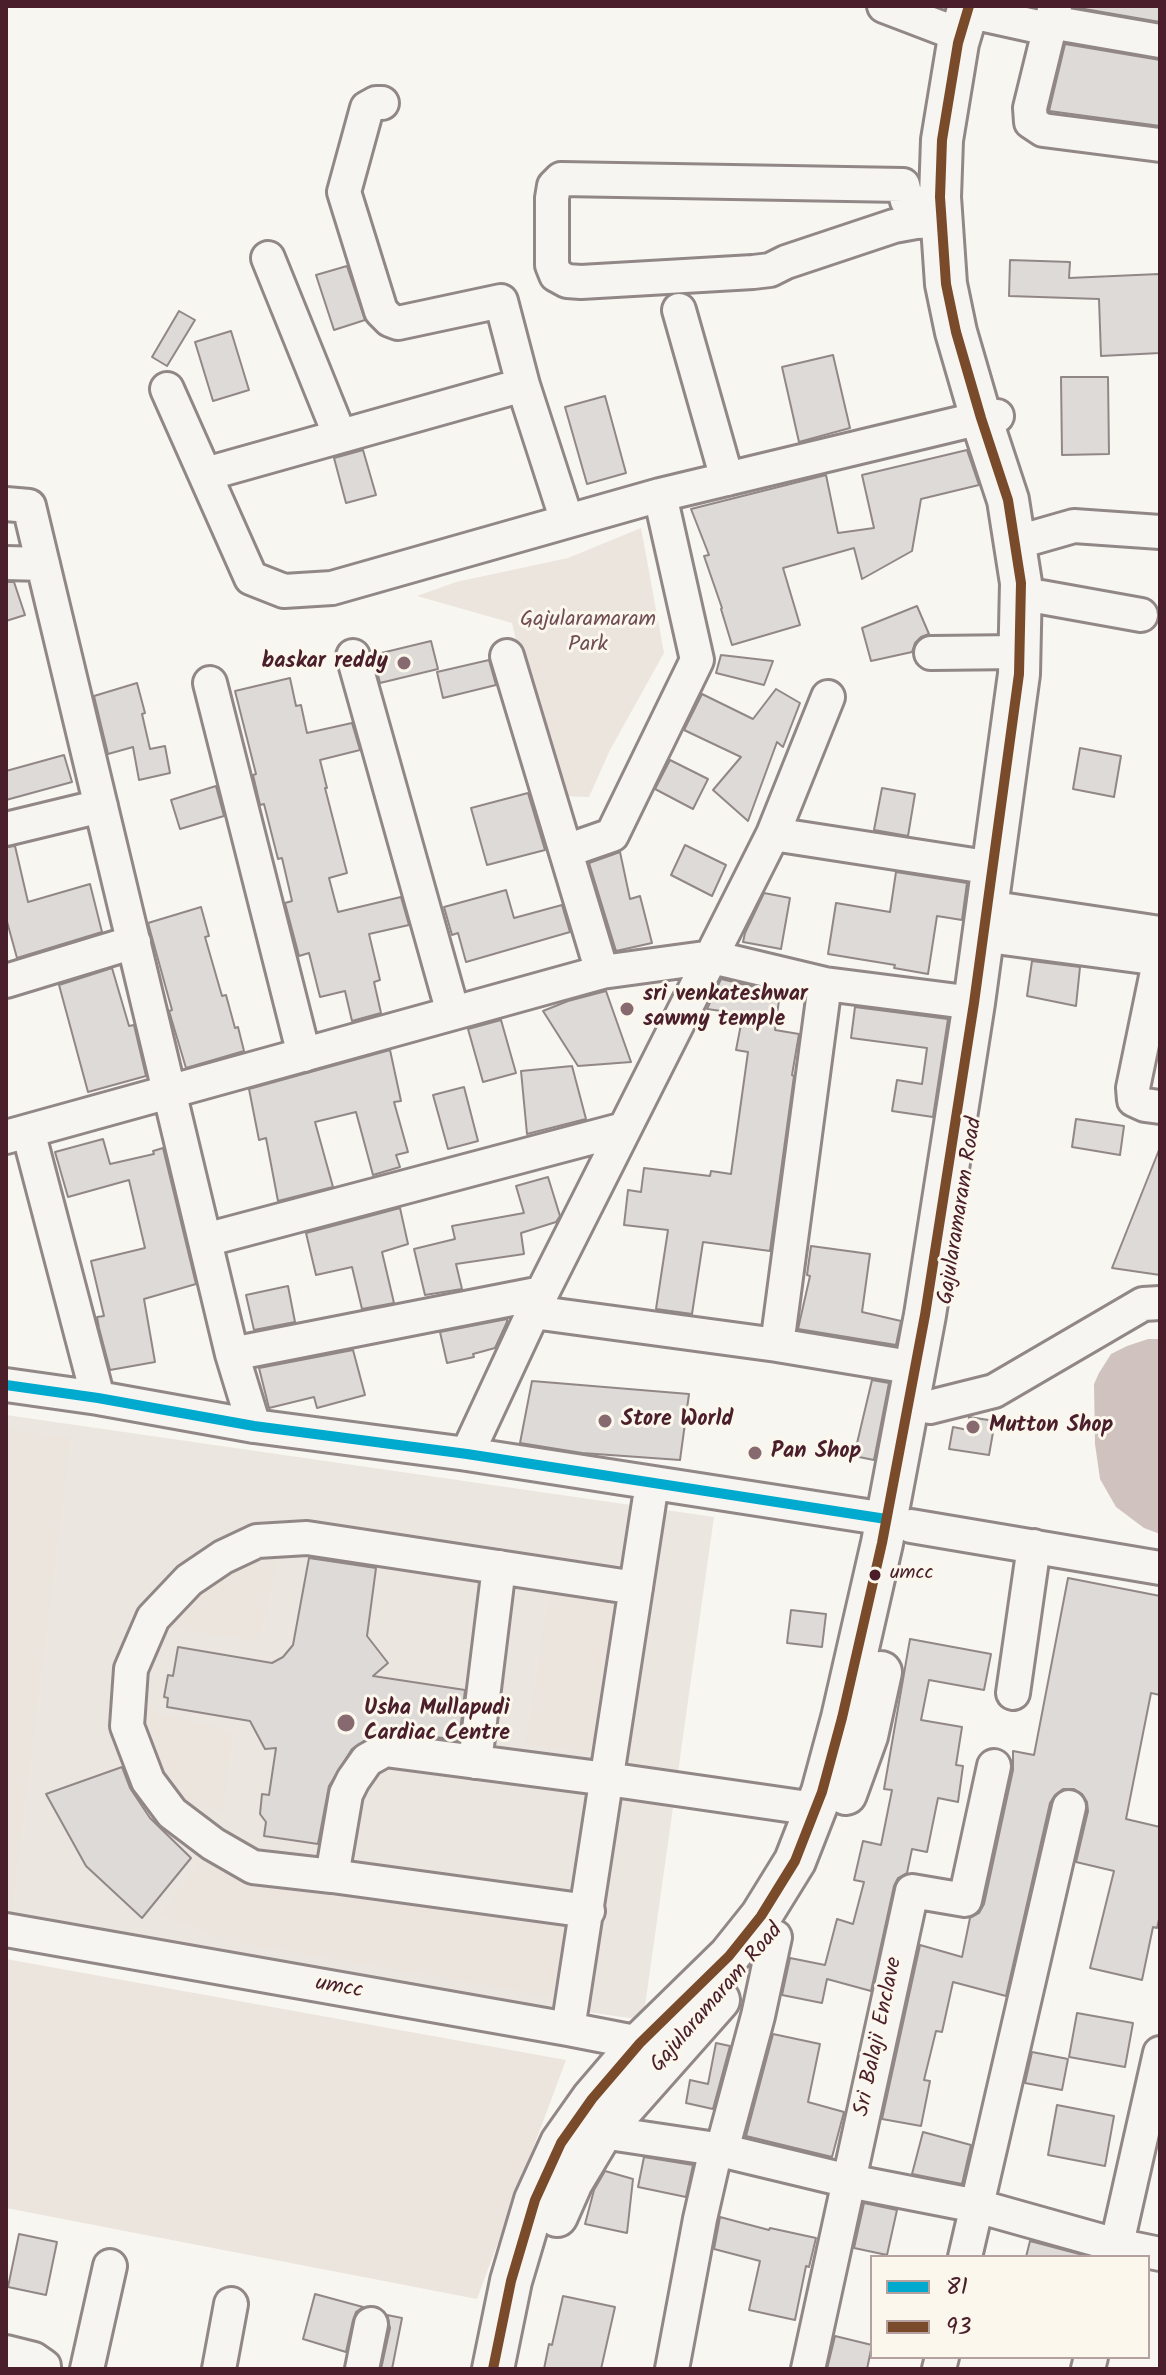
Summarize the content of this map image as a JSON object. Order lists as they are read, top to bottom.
{
  "streets": {
    "main road": ["Gajularamaram Road"],
    "street": ["umcc", "Sri Balaji Enclave"]
  },
  "crossings": [
    ["Gajularamaram Road", "umcc"]
  ],
  "parks": ["Gajularamaram Park"],
  "places": [
    "baskar reddy",
    "sri venkateshwar sawmy temple",
    "Store World",
    "Mutton Shop",
    "Pan Shop",
    "umcc",
    "Usha Mullapudi Cardiac Centre"
  ],
  "lines": ["transit line 93", "transit line 81"],
  "legend": ["81", "93"]
}
